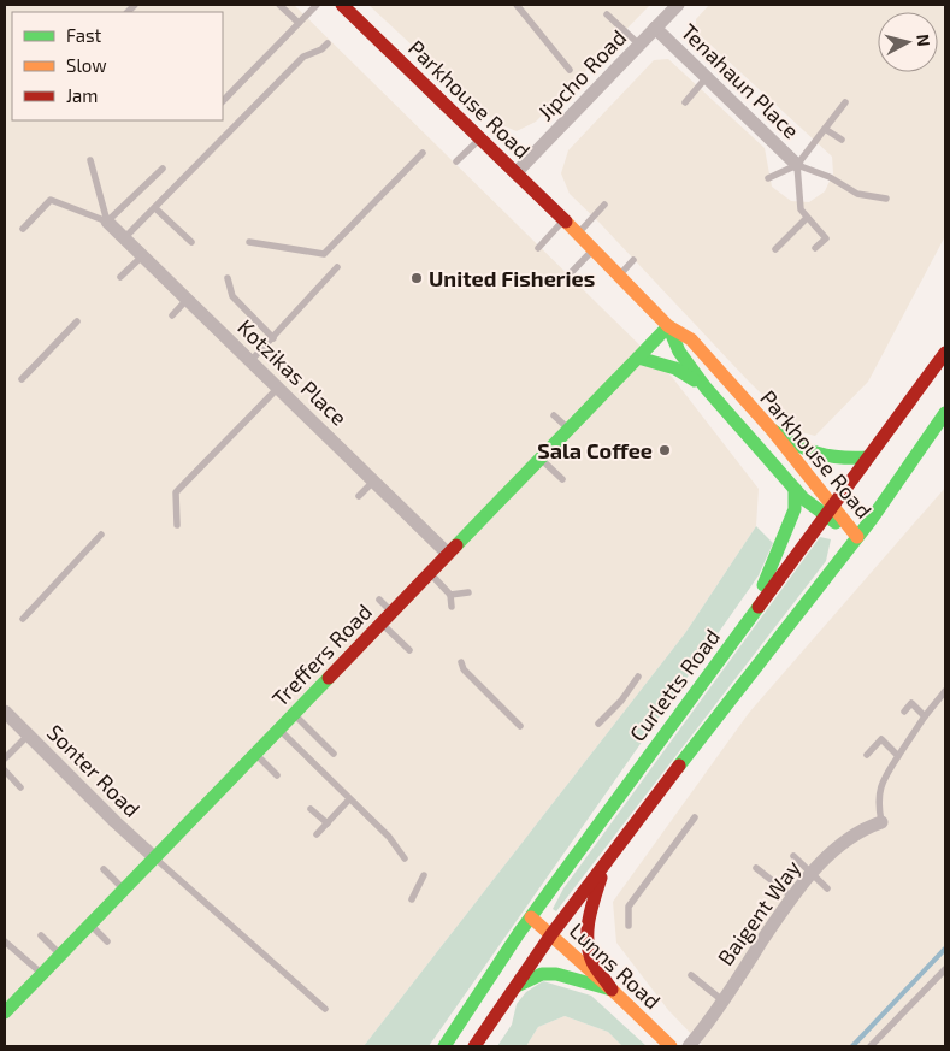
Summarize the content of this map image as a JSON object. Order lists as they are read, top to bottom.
{
  "streets": {
    "main road": [
      "Parkhouse Road",
      "Treffers Road",
      "Curletts Road",
      "Lunns Road"
    ],
    "street": [
      "Jipcho Road",
      "Tenahaun Place",
      "Kotzikas Place",
      "Sonter Road",
      "Baigent Way"
    ]
  },
  "crossings": [
    ["Jipcho Road", "Tenahaun Place"],
    ["Jipcho Road", "Parkhouse Road"],
    ["Parkhouse Road", "Treffers Road"],
    ["Parkhouse Road", "Curletts Road"],
    ["Kotzikas Place", "Treffers Road"],
    ["Treffers Road", "Sonter Road"],
    ["Curletts Road", "Lunns Road"]
  ],
  "places": ["United Fisheries", "Sala Coffee"],
  "legend": ["Fast", "Slow", "Jam"],
  "north": "right"
}
